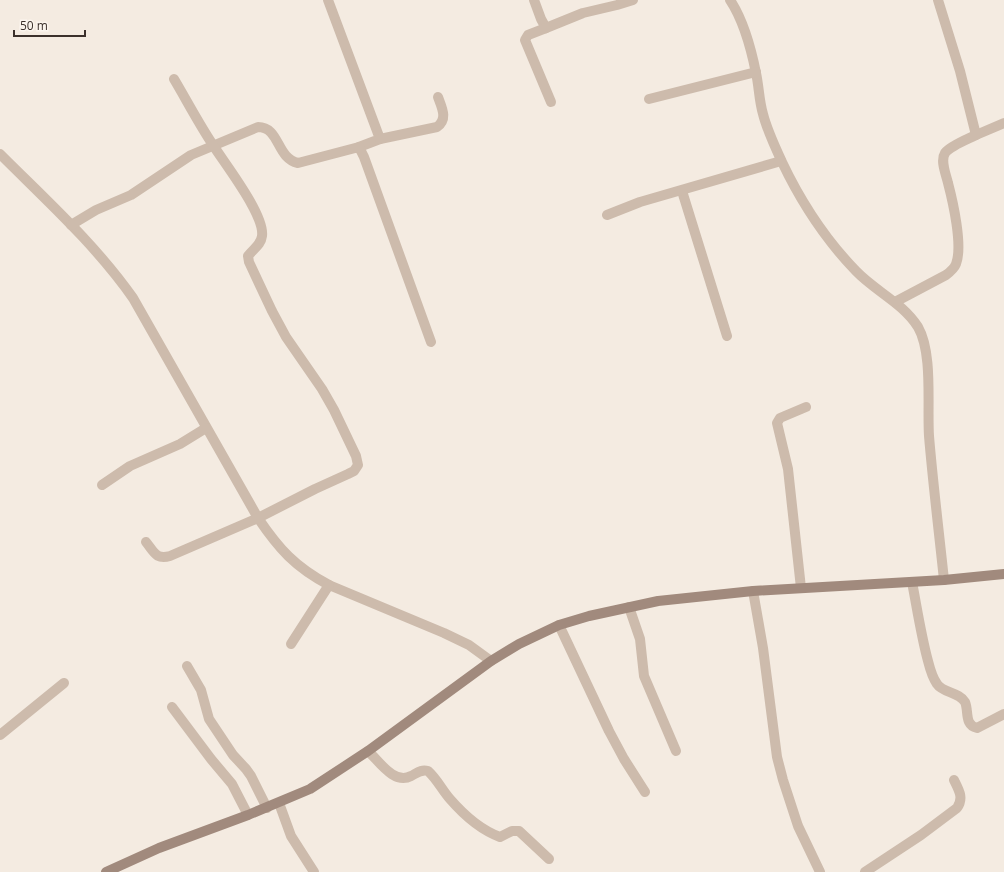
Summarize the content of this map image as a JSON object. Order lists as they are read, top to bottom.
{
  "scale_bar": "50 m"
}
